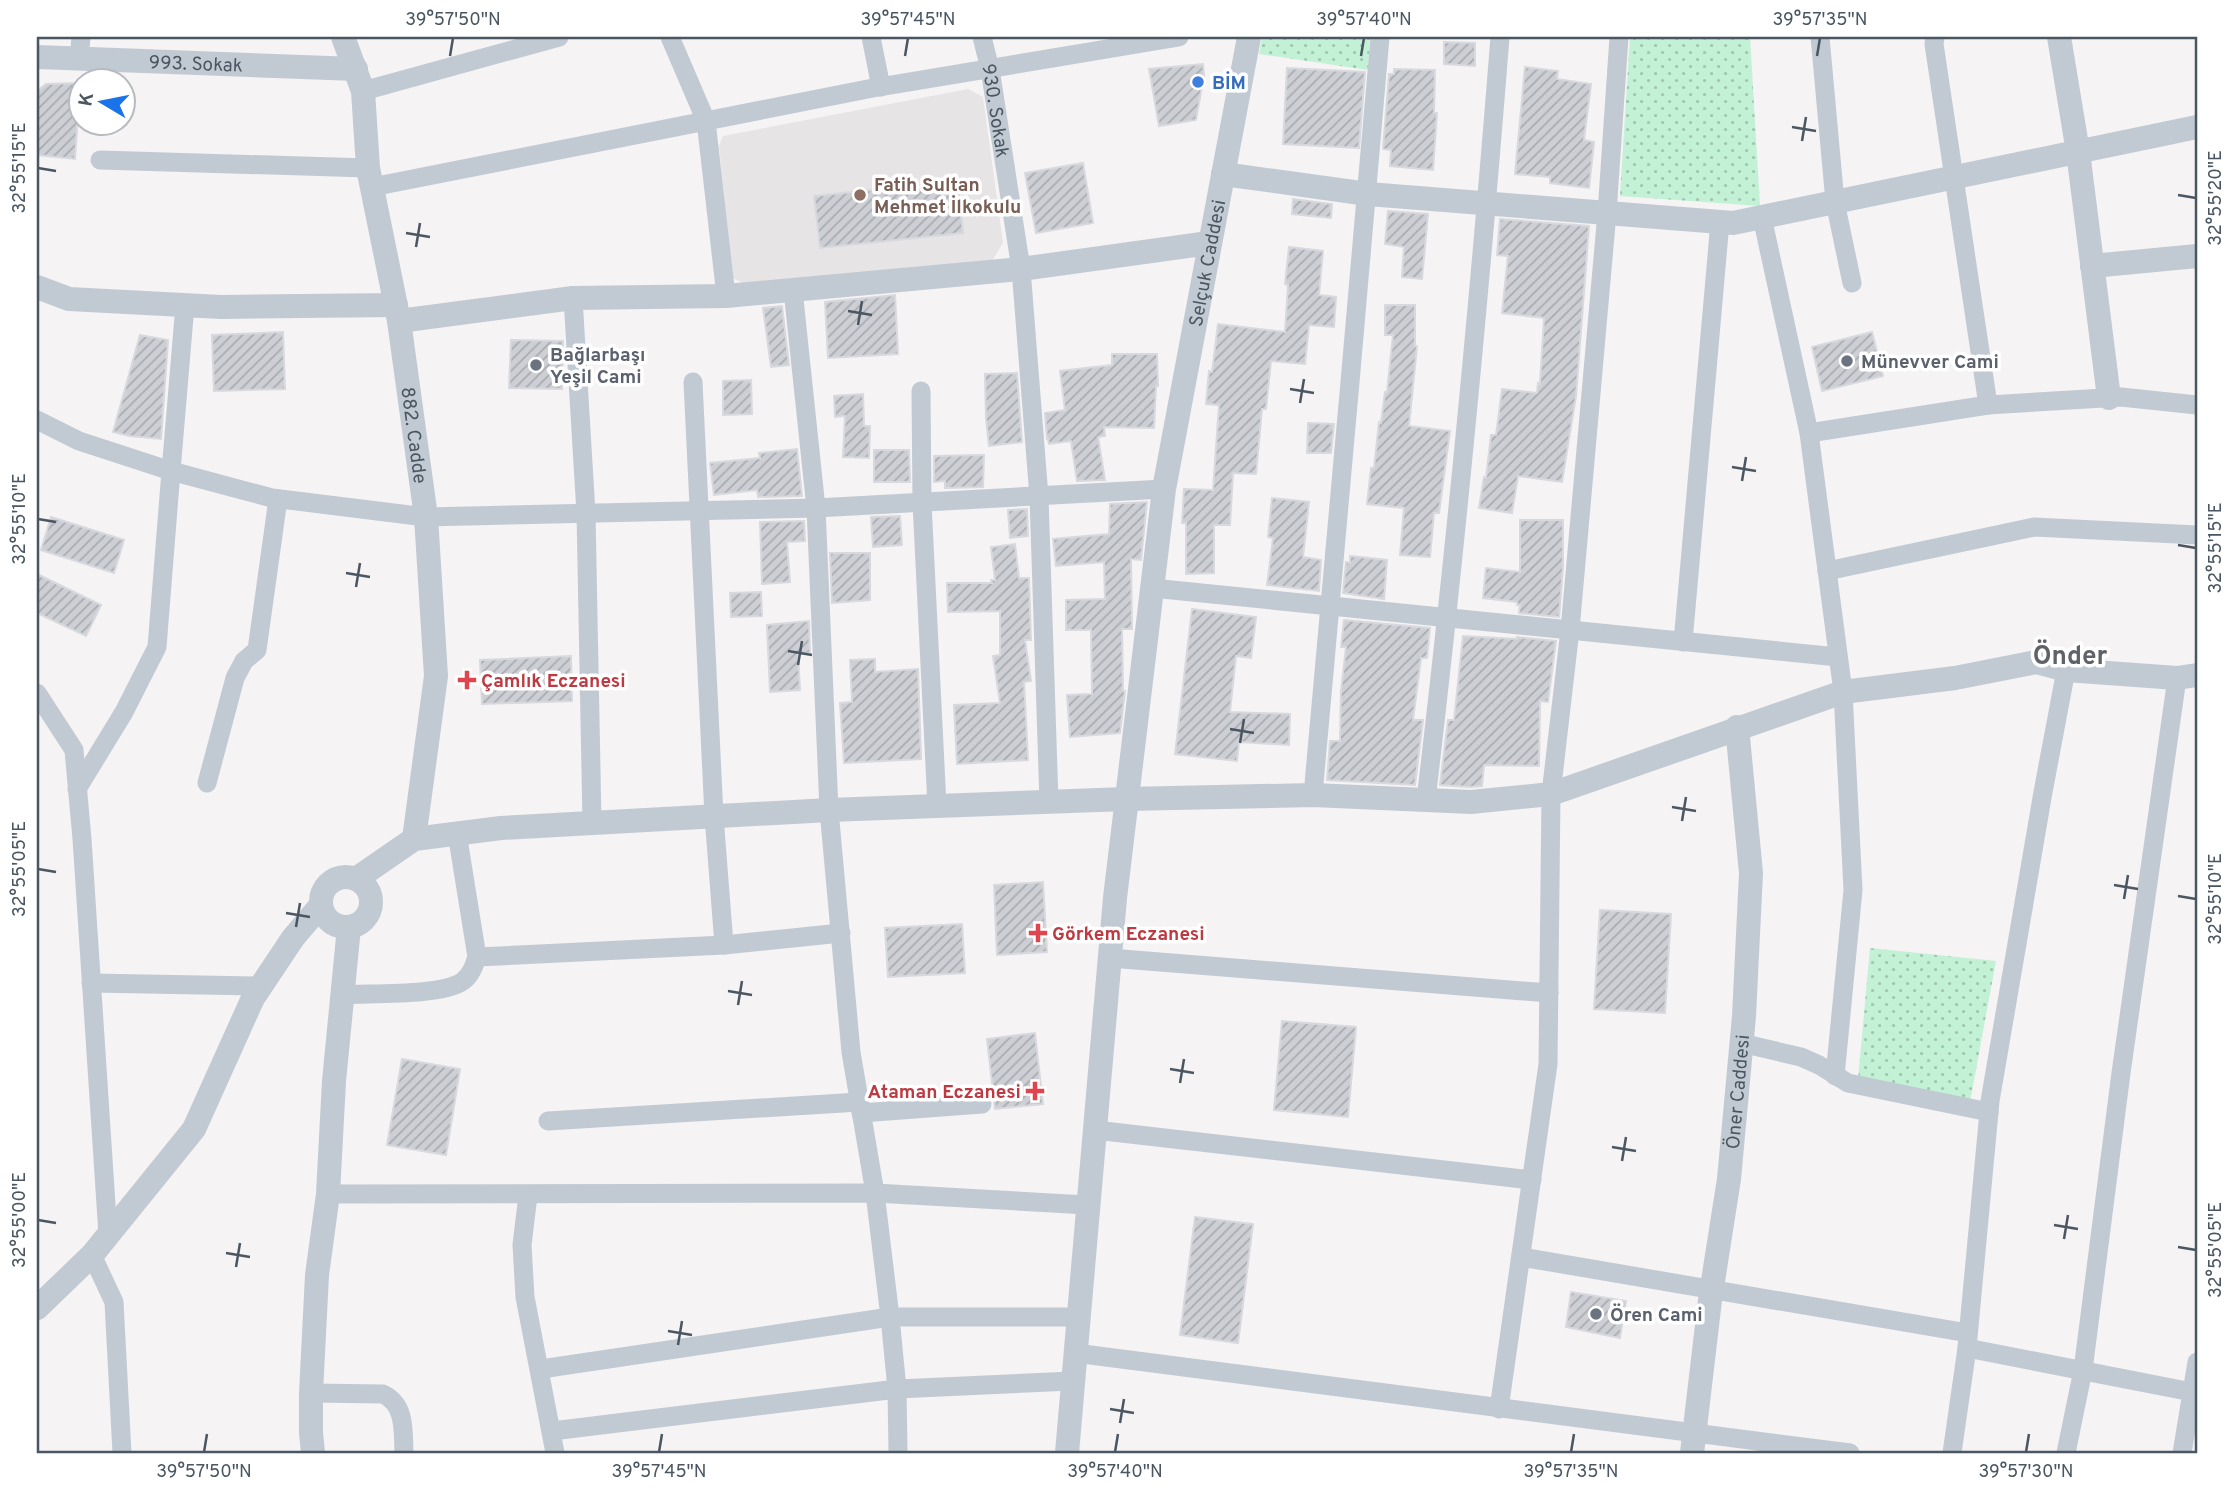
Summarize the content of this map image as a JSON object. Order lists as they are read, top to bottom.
{
  "streets": {
    "street": [
      "993. Sokak",
      "930. Sokak",
      "Selçuk Caddesi",
      "882. Cadde",
      "Öner Caddesi"
    ]
  },
  "crossings": [
    ["993. Sokak", "882. Cadde"]
  ],
  "districts": ["Önder"],
  "places": {
    "other": [
      "BİM",
      "Fatih Sultan Mehmet İlkokulu",
      "Münevver Cami",
      "Bağlarbaşı Yeşil Cami",
      "Ören Cami"
    ],
    "health": ["Çamlık Eczanesi", "Görkem Eczanesi", "Ataman Eczanesi"]
  },
  "north": "left",
  "coordinates": [
    "39°57'50\"N",
    "39°57'45\"N",
    "39°57'40\"N",
    "39°57'35\"N",
    "32°55'15\"E",
    "32°55'20\"E",
    "32°55'10\"E",
    "32°55'05\"E",
    "32°55'00\"E",
    "39°57'30\"N"
  ]
}
